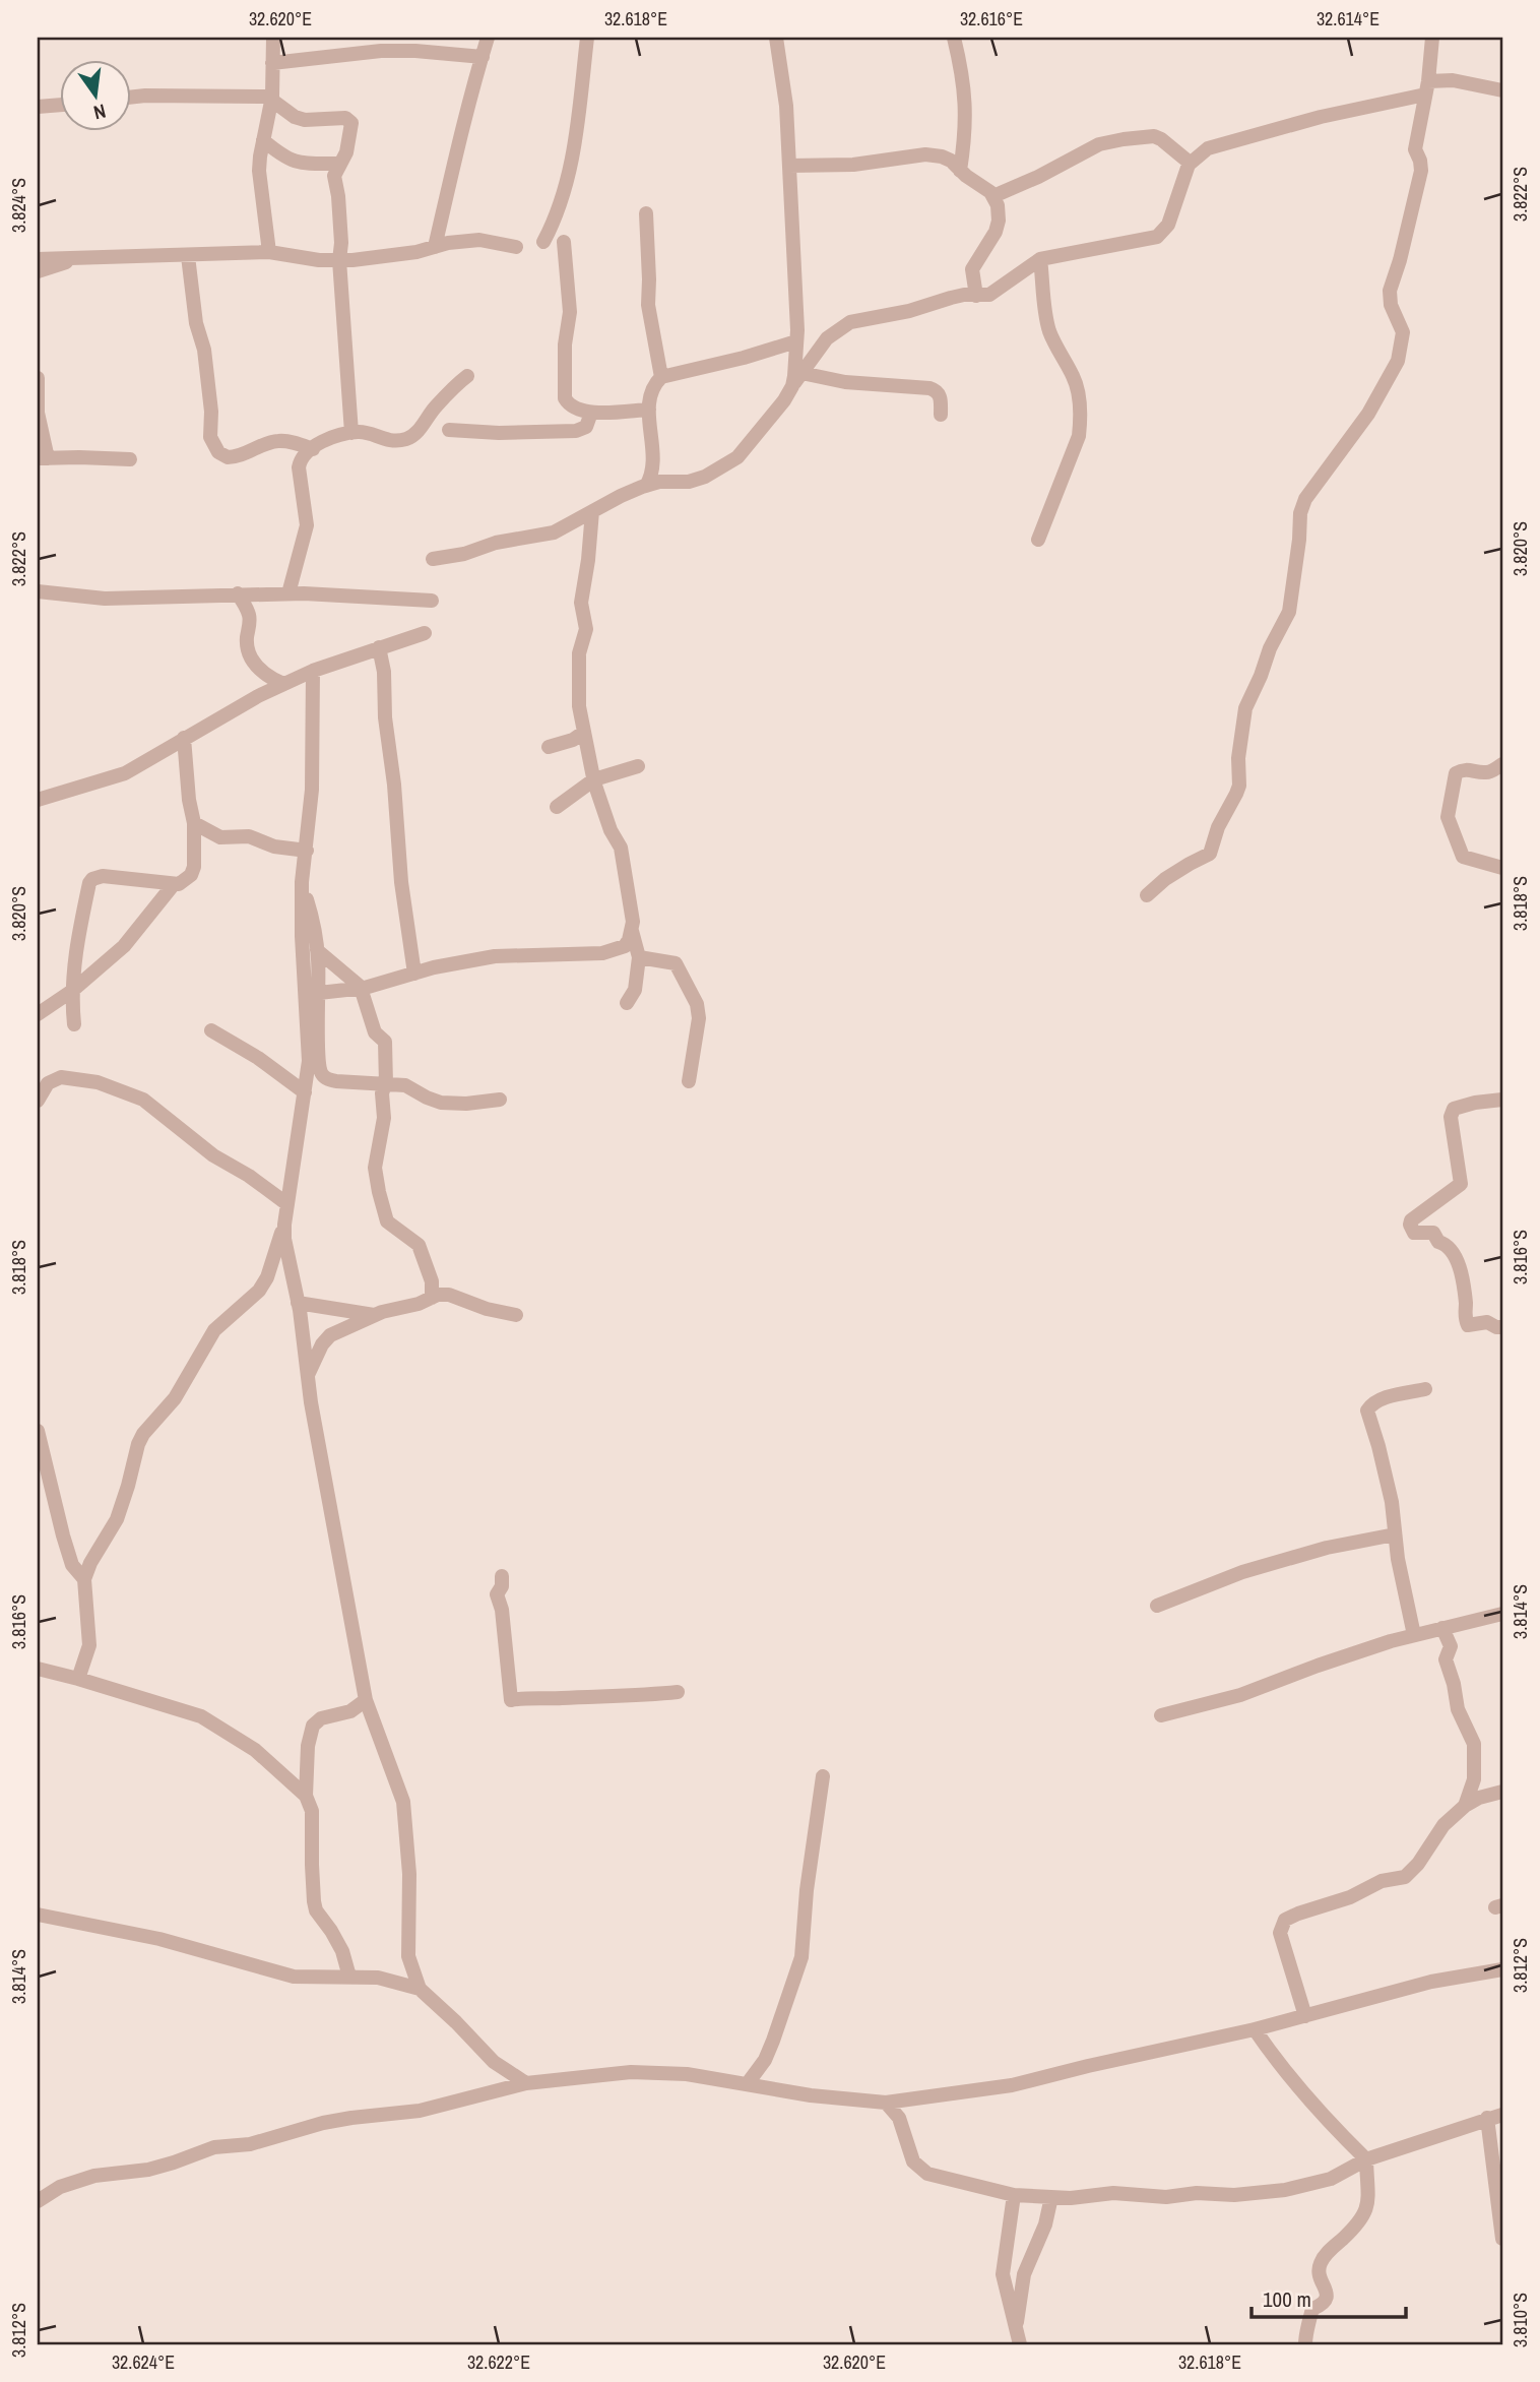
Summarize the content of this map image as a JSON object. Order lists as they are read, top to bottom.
{
  "scale_bar": "100 m",
  "north": "bottom",
  "coordinates": [
    "32.620°E",
    "32.618°E",
    "32.616°E",
    "32.614°E",
    "3.822°S",
    "3.824°S",
    "3.820°S",
    "3.818°S",
    "3.816°S",
    "3.814°S",
    "3.812°S",
    "3.810°S",
    "32.624°E",
    "32.622°E"
  ]
}
